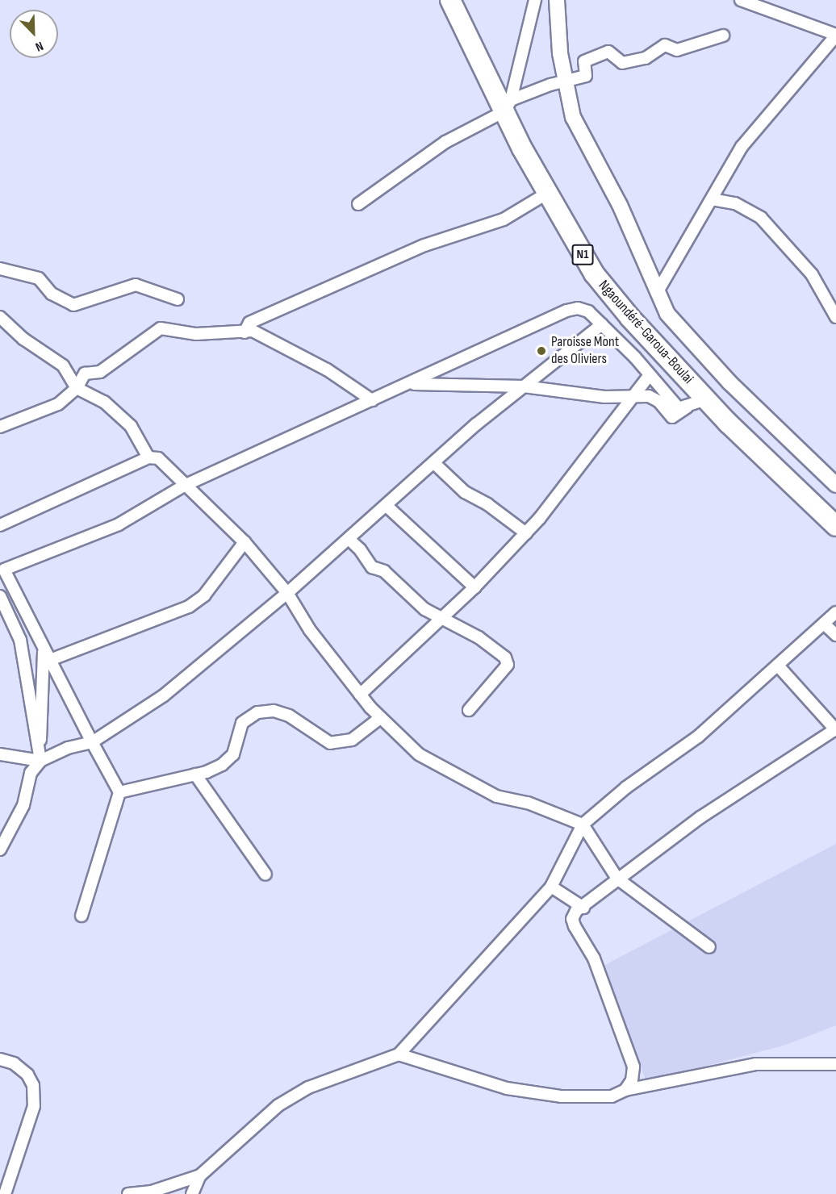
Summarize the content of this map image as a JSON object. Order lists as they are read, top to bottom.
{
  "streets": {
    "highway": ["N1", "Ngaoundéré-Garoua-Boulai"]
  },
  "places": ["Paroisse Mont des Oliviers"],
  "north": "bottom right"
}
